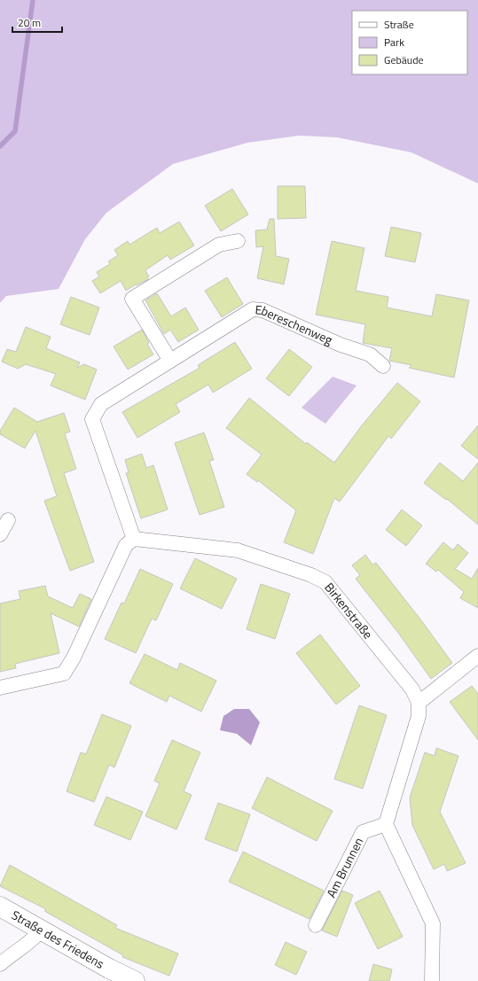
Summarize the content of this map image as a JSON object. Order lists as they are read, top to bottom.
{
  "streets": {
    "street": [
      "Ebereschenweg",
      "Birkenstraße",
      "Am Brunnen",
      "Straße des Friedens"
    ]
  },
  "crossings": [
    ["Ebereschenweg", "Birkenstraße"]
  ],
  "legend": ["Straße", "Park", "Gebäude"],
  "scale_bar": "20 m"
}
